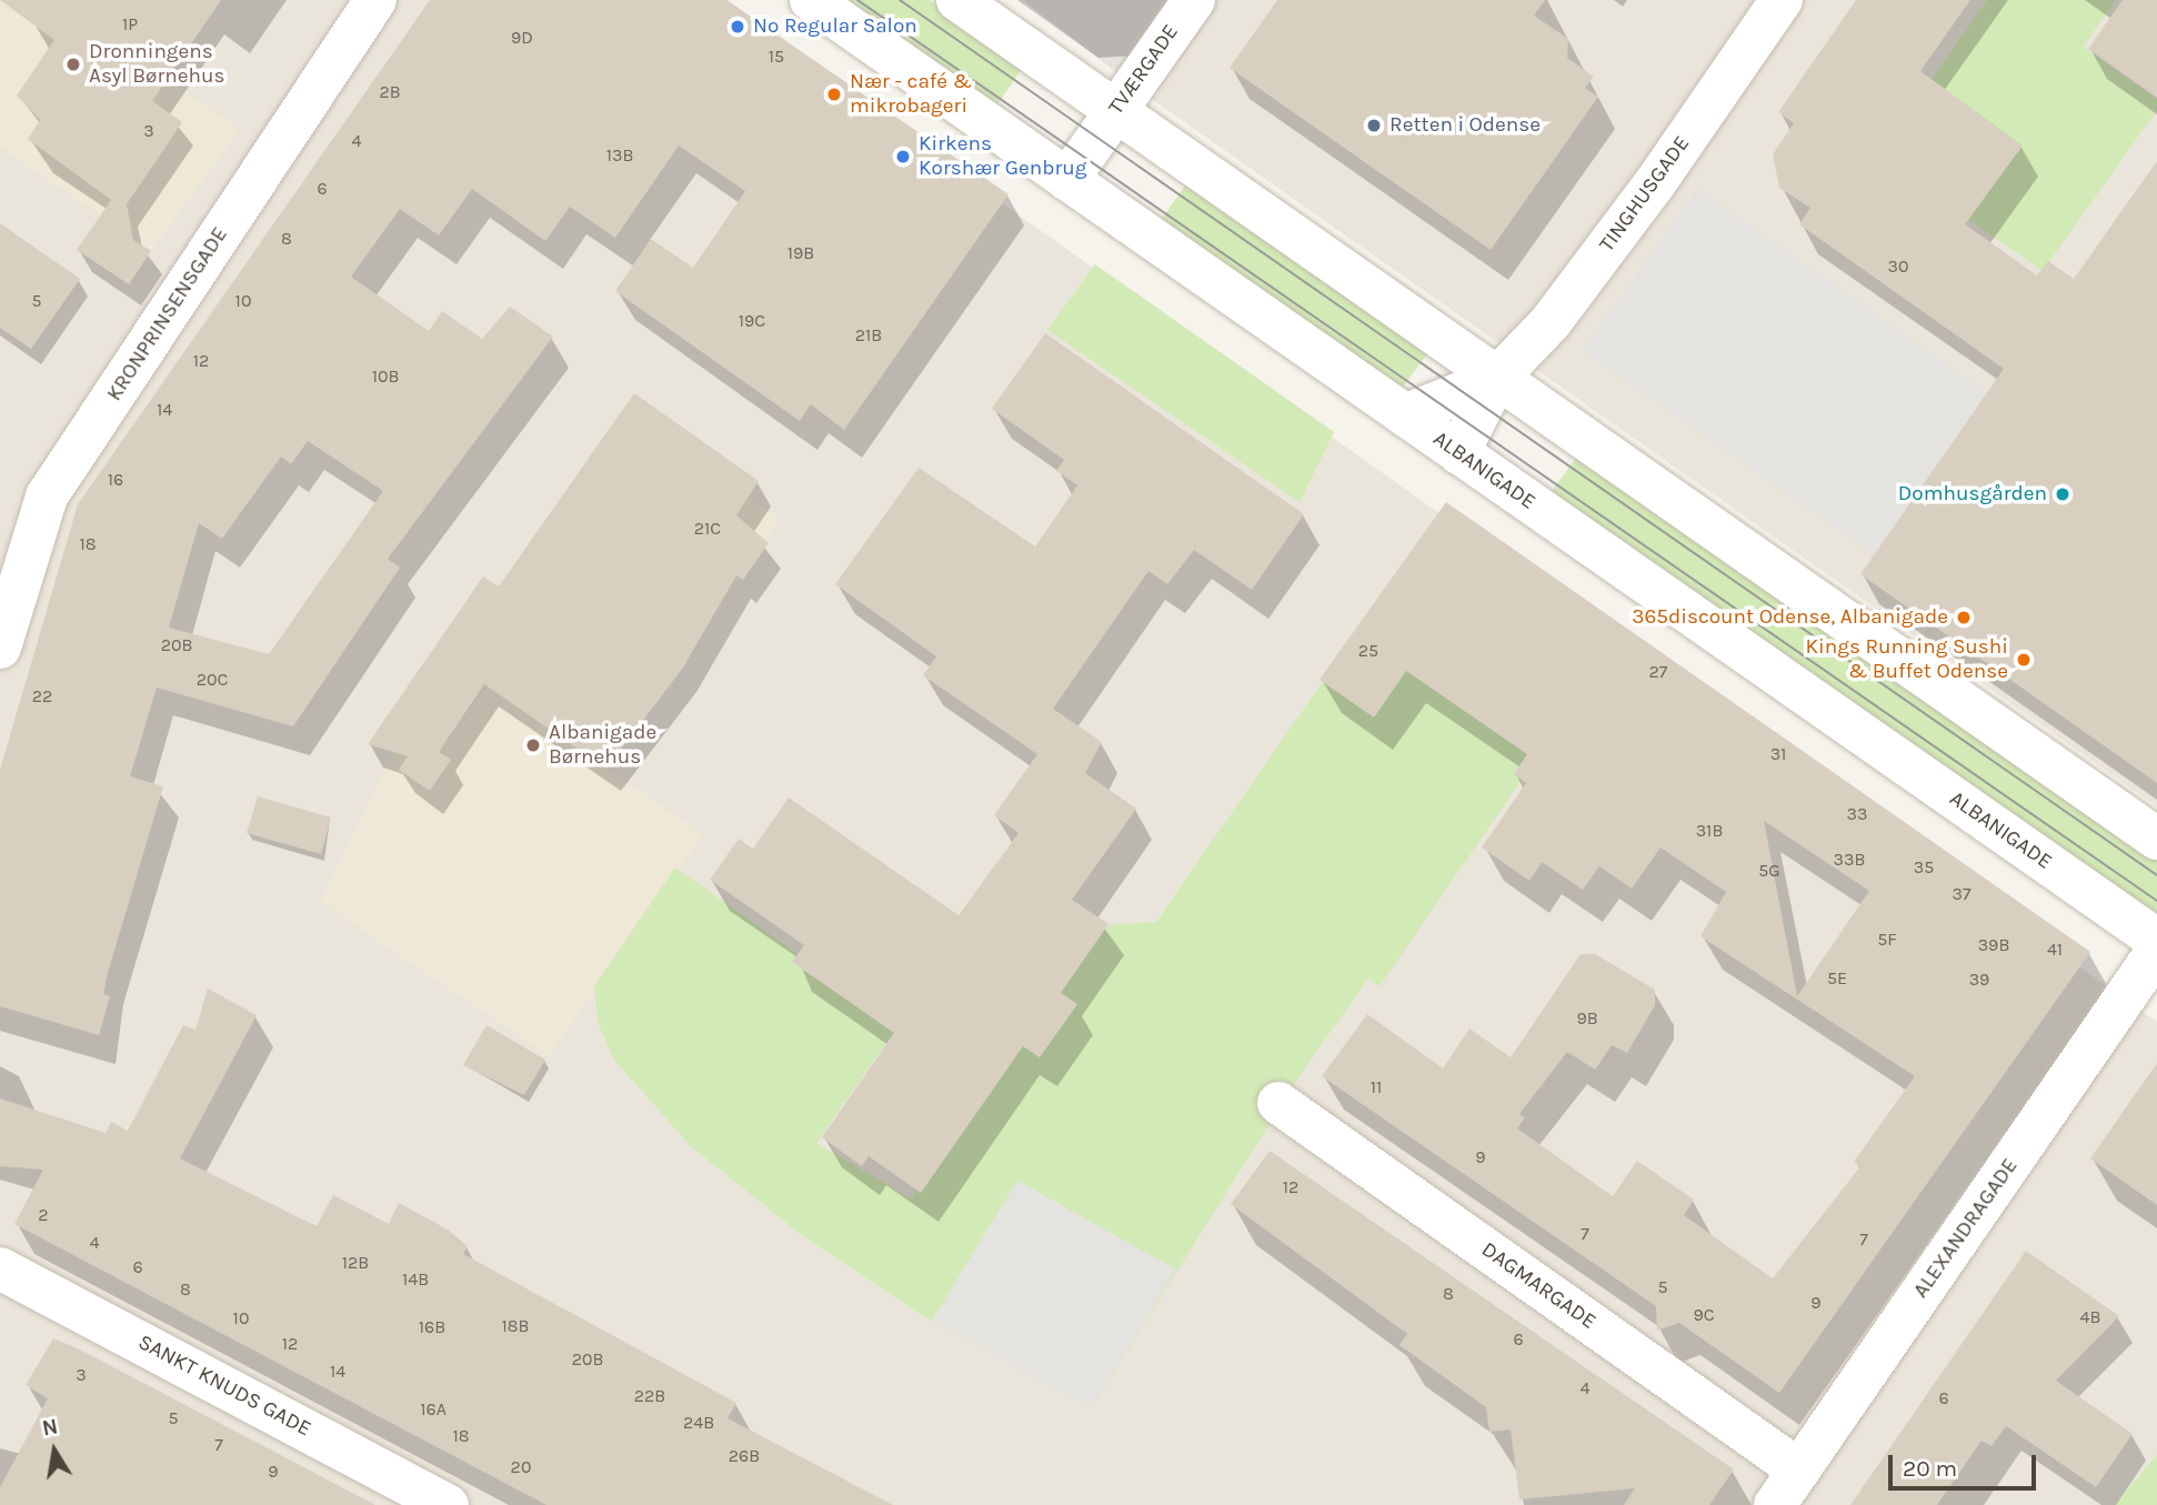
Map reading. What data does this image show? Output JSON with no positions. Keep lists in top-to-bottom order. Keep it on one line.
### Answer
{"streets":{"street":["TVÆRGADE","TINGHUSGADE","KRONPRINSENSGADE","ALBANIGADE","ALEXANDRAGADE","DAGMARGADE","SANKT KNUDS GADE"]},"crossings":[["TVÆRGADE","ALBANIGADE"],["TINGHUSGADE","ALBANIGADE"],["ALEXANDRAGADE","DAGMARGADE"]],"places":["No Regular Salon","Dronningens Asyl Børnehus","Nær - café & mikrobageri","Retten i Odense","Kirkens Korshær Genbrug","Domhusgården","365discount Odense, Albanigade","Kings Running Sushi & Buffet Odense","Albanigade Børnehus"],"house_numbers":["1P","9D","15","2B","3","4","13B","6","8","19B","30","5","10","19C","21B","12","10B","14","16","21C","18","20B","25","27","20C","22","31","33","31B","33B","35","5G","37","5F","39B","41","5E","39","9B","11","9","12","2","7","7","4","12B","6","14B","5","8","8","9","9C","4B","10","18B","16B","6","12","20B","14","3","4","22B","6","16A","5","24B","18","7","26B","20","9"],"scale_bar":"20 m","north":"top"}
